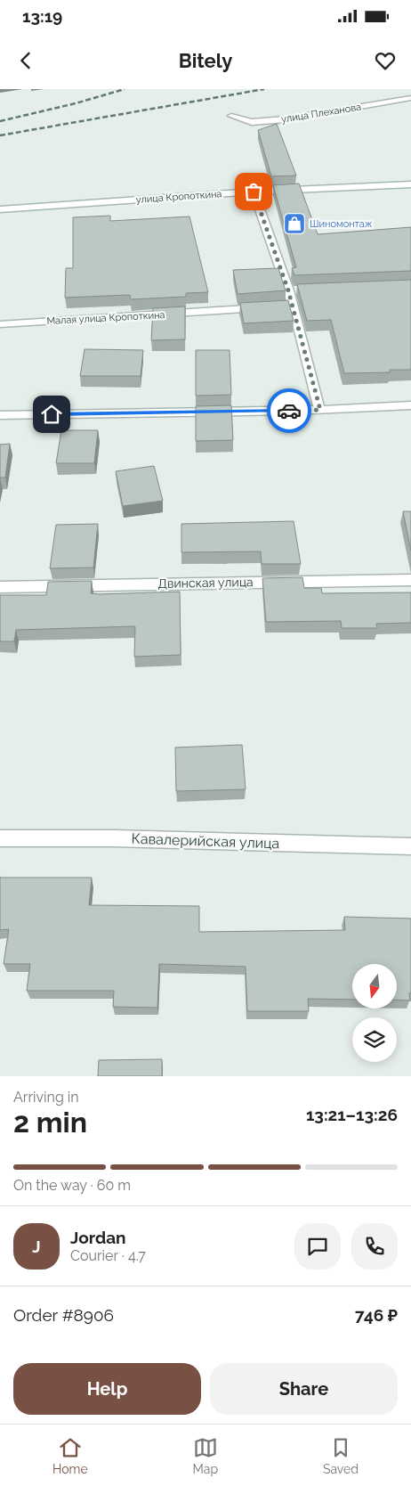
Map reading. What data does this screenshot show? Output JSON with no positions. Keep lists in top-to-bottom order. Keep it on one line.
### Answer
{"streets":{"street":["улица Плеханова","улица Кропоткина","Малая улица Кропоткина","Двинская улица","Кавалерийская улица"]},"places":{"shop":["Шиномонтаж"]},"north":"bottom","page":{"status":"13:19","header":"Bitely","heading":["2 min","Arriving in","13:21–13:26"],"panel":["Jordan","Courier · 4.7","Order #8906","746 ₽"],"bar":"On the way · 60 m","round":"J","buttons":["Help","Share"],"tabs":["Home","Map","Saved"]}}
